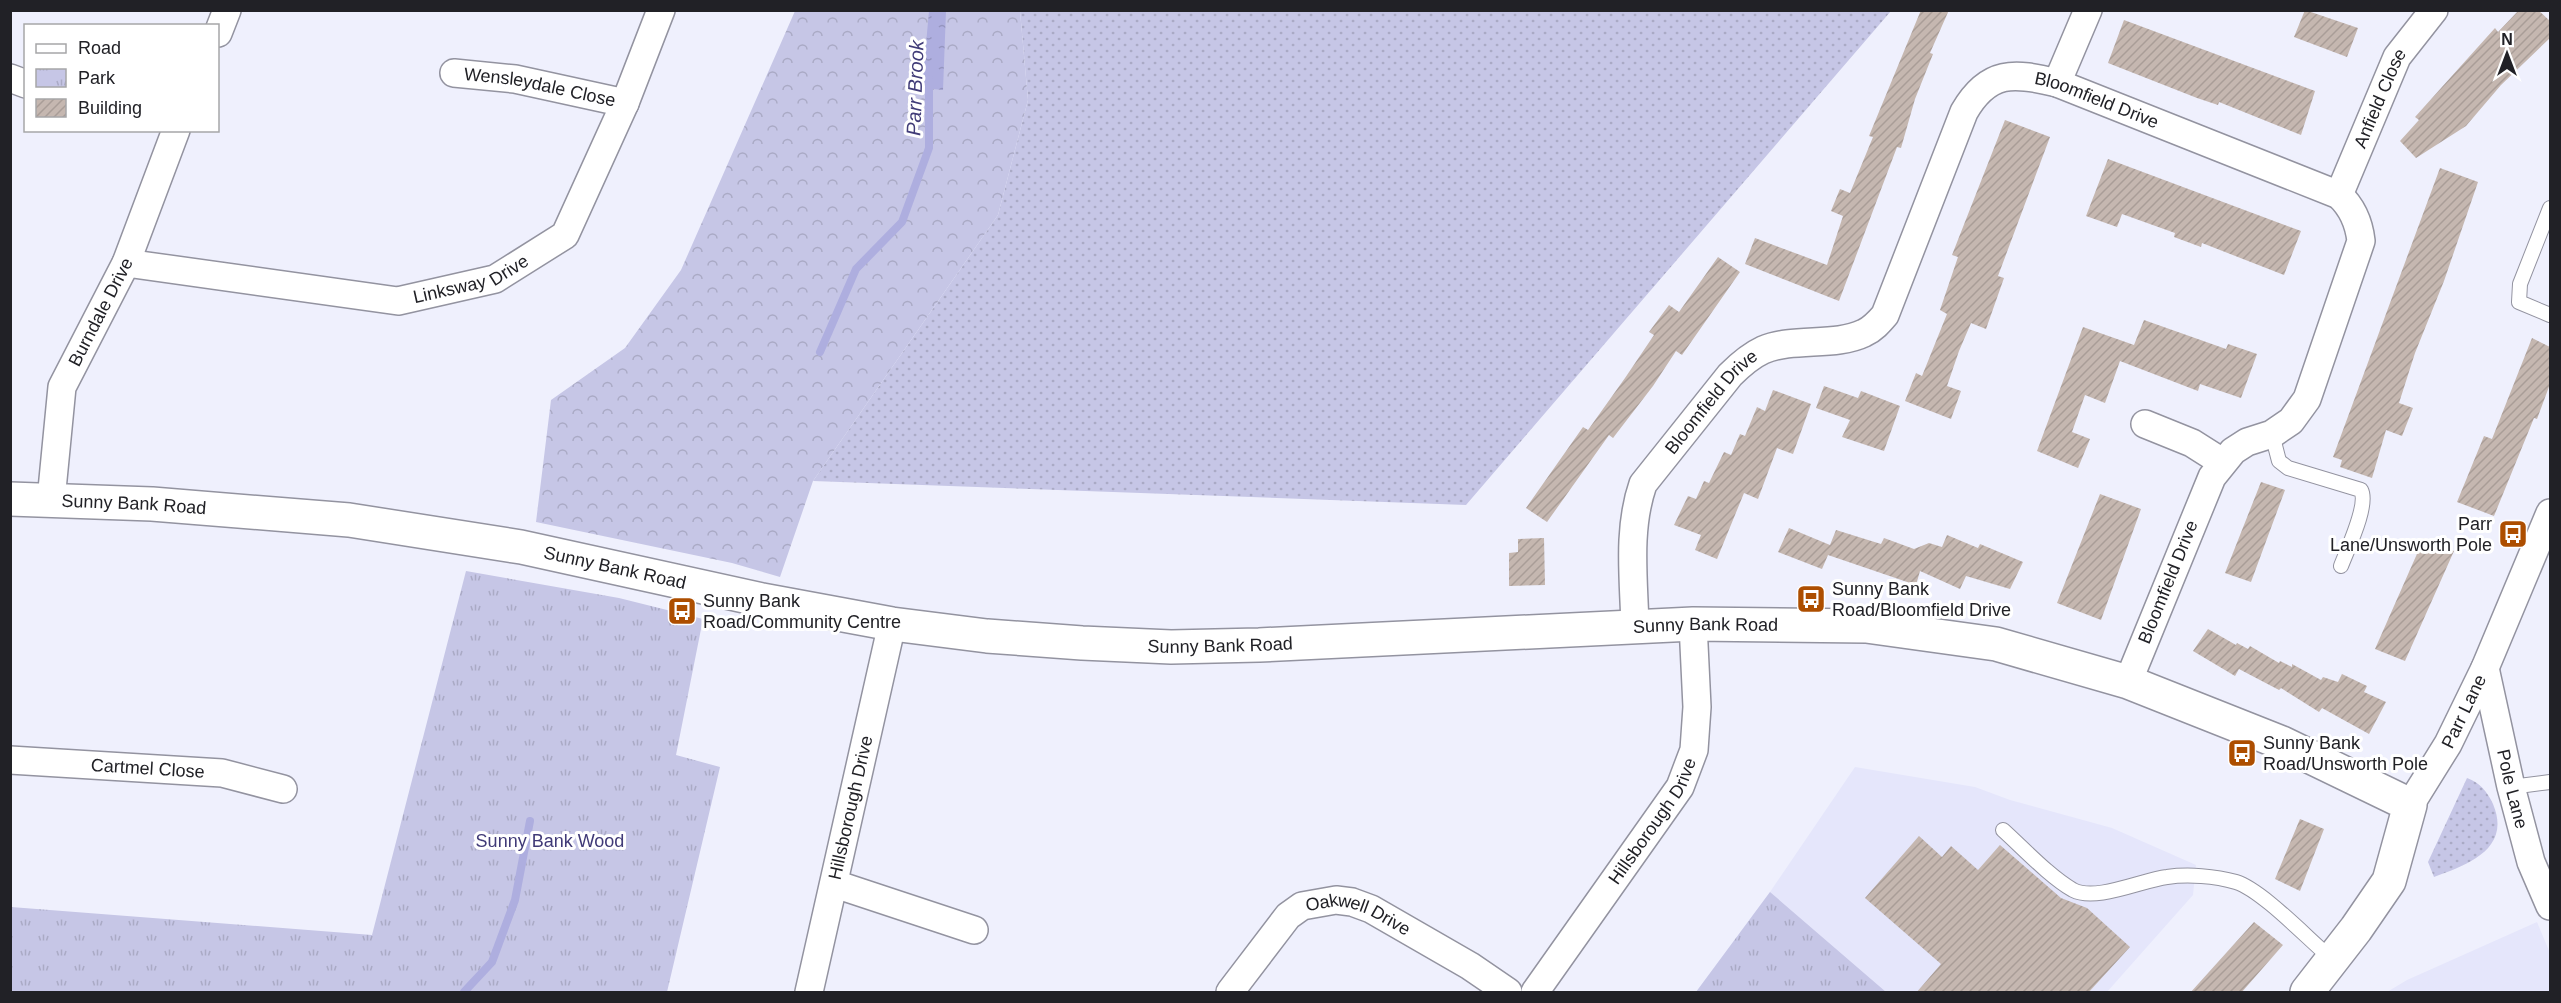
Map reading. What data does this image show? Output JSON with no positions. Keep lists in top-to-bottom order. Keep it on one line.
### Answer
{"streets":{"street":["Wensleydale Close","Anfield Close","Bloomfield Drive","Linksway Drive","Burndale Drive","Sunny Bank Road","Parr Lane","Cartmel Close","Pole Lane","Hillsborough Drive","Oakwell Drive"]},"crossings":[["Wensleydale Close","Linksway Drive"],["Anfield Close","Bloomfield Drive"],["Bloomfield Drive","Sunny Bank Road"],["Linksway Drive","Burndale Drive"],["Burndale Drive","Sunny Bank Road"],["Sunny Bank Road","Parr Lane"],["Sunny Bank Road","Hillsborough Drive"],["Parr Lane","Pole Lane"]],"water":["Parr Brook"],"parks":["Sunny Bank Wood"],"places":{"bus stop":["Parr Lane/Unsworth Pole","Sunny Bank Road/Bloomfield Drive","Sunny Bank Road/Community Centre","Sunny Bank Road/Unsworth Pole"]},"legend":["Road","Park","Building"],"north":"top"}
